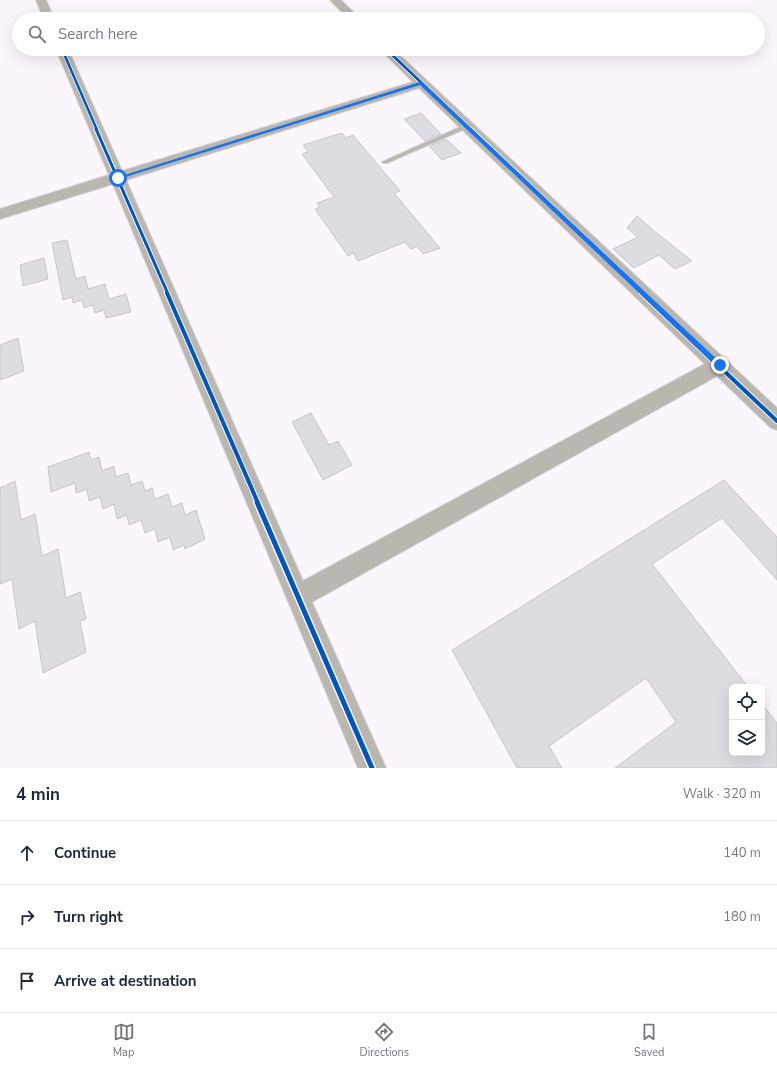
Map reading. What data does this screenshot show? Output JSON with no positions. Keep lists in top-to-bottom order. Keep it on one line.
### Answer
{"page":{"search":"Search here","heading":["4 min","Walk · 320 m"],"list":[["Continue","140 m"],["Turn right","180 m"],"Arrive at destination"],"nav":["Map","Directions","Saved"]}}
